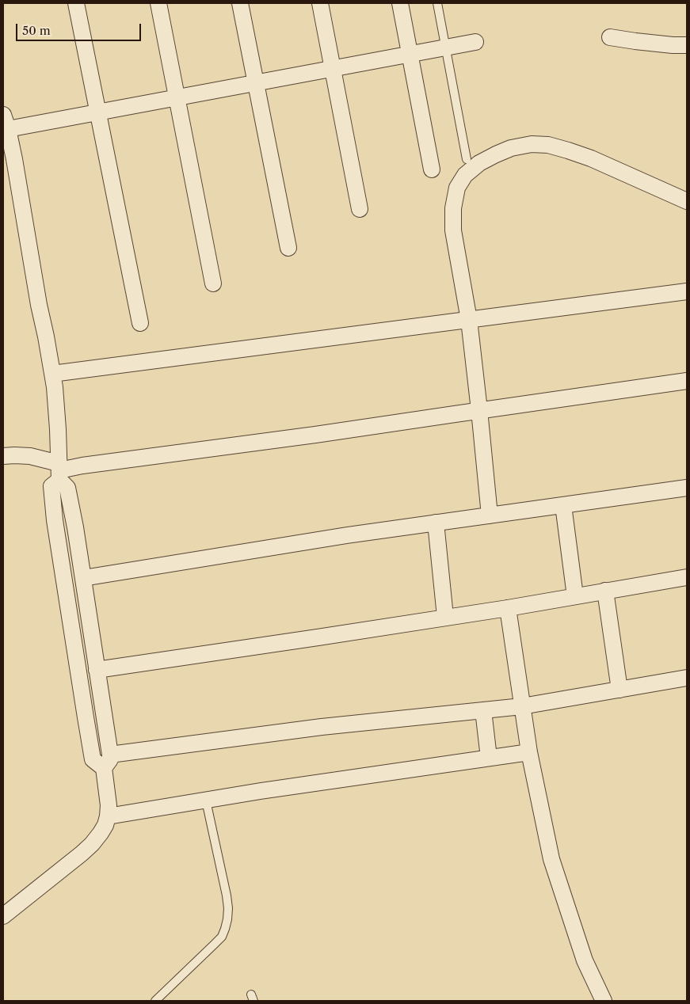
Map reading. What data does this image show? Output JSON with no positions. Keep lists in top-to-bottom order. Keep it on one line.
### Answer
{"scale_bar":"50 m"}
